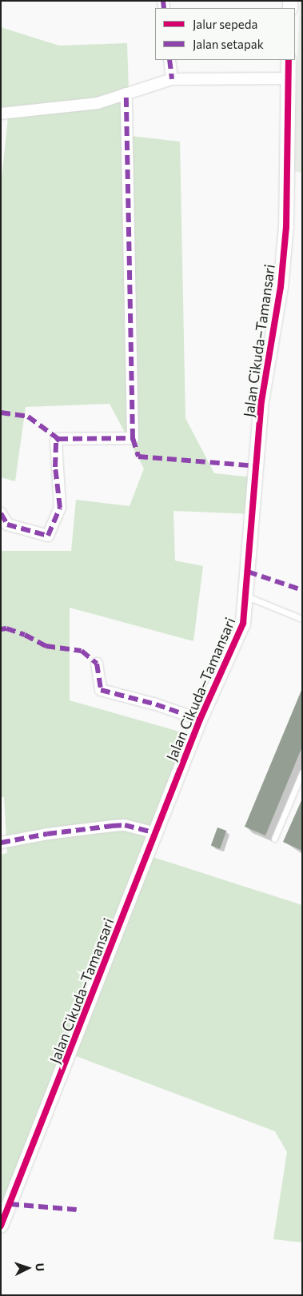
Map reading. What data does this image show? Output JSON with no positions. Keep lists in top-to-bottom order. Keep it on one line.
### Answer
{"streets":{"street":["Jalan Cikuda–Tamansari"]},"legend":["Jalur sepeda","Jalan setapak"],"north":"right"}
